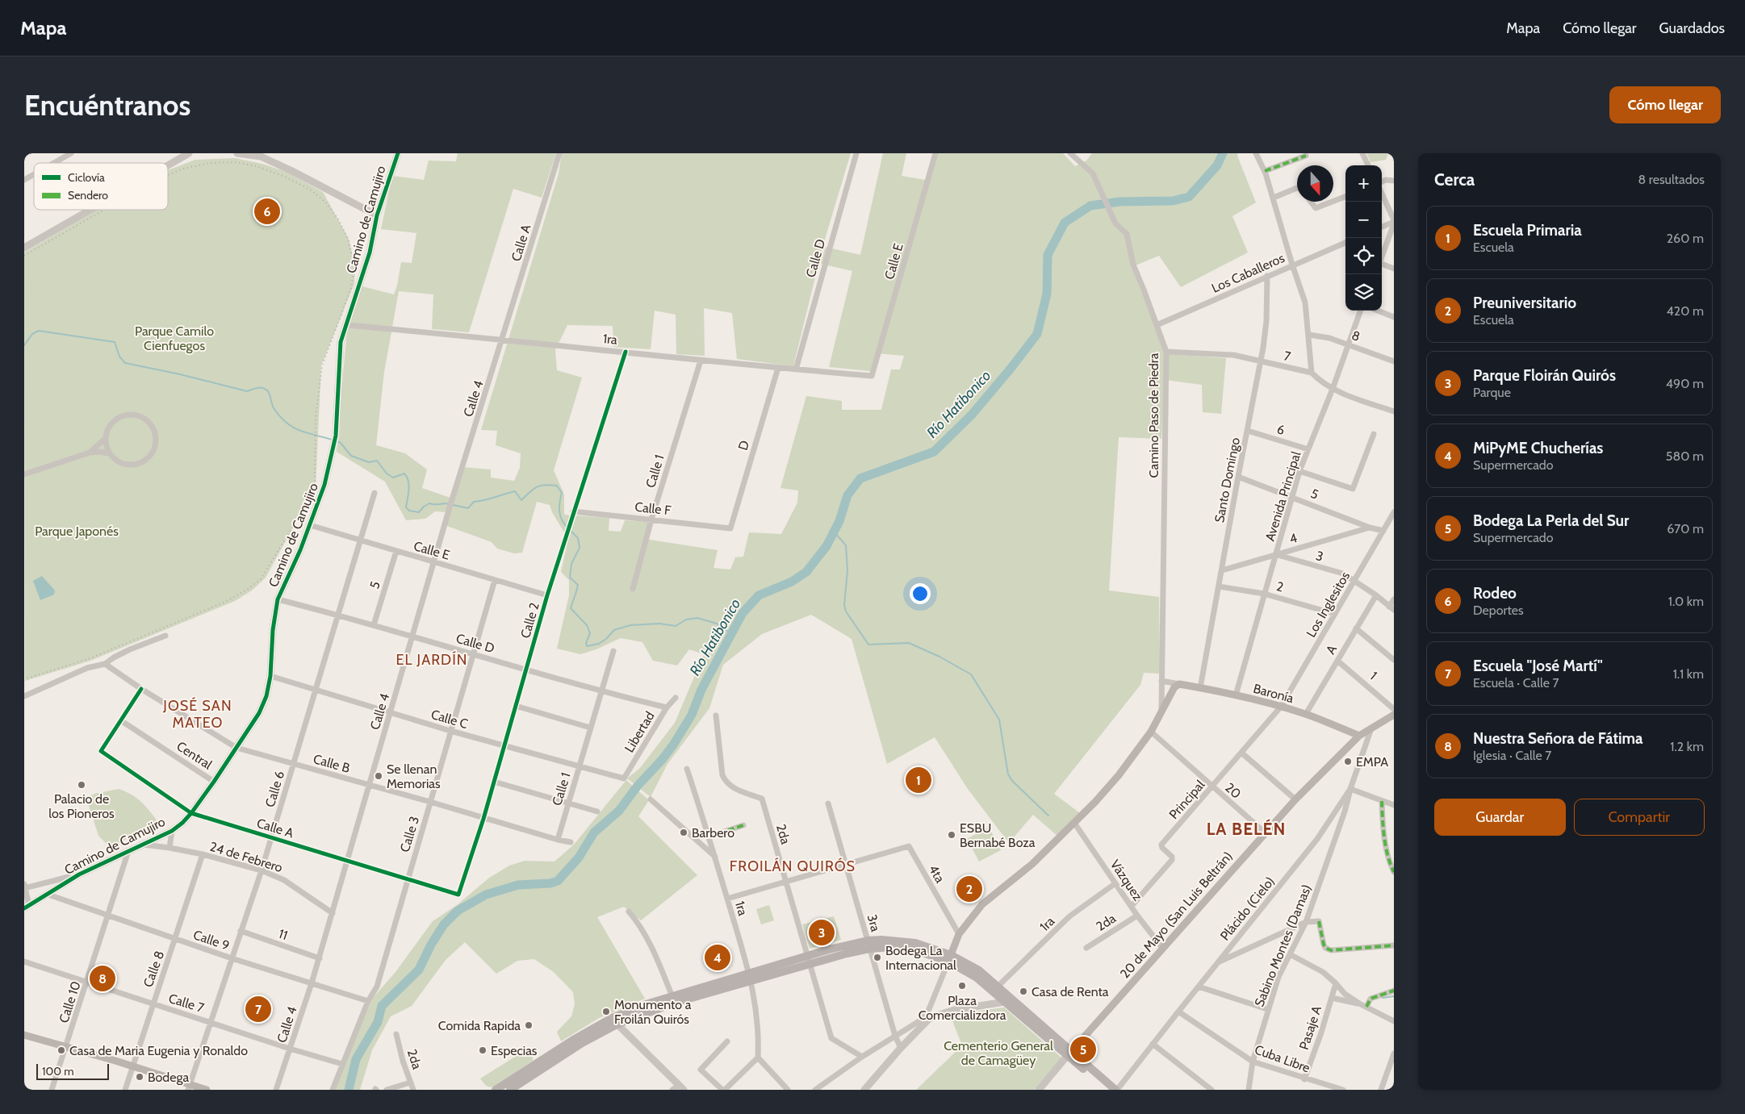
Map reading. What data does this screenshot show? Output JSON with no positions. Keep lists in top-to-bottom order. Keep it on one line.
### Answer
{"streets":{"main road":["Baronía","20 de Mayo (San Luis Beltrán)"],"street":["Camino de Camujiro","Calle A","Calle D","Calle E","Los Caballeros","8","1ra","7","Calle 4","Camino Paso de Piedra","6","D","Calle 1","Santo Domingo","5","Avenida Principal","Calle F","4","3","2","Los Inglesitos","Calle 2","A","1","Calle C","Libertad","Central","Calle B","Calle 6","20","Principal","Calle 3","2da","24 de Febrero","4ta","Vázquez","Plácido (Cielo)","3ra","11","Calle 9","Sabino Montes (Damas)","Calle 8","Calle 10","Calle 7","Pasaje A","Cuba Libre"]},"crossings":[["Camino de Camujiro","Calle A"],["Camino de Camujiro","Calle D"],["Camino de Camujiro","Calle E"],["Camino de Camujiro","1ra"],["Camino de Camujiro","Calle C"],["Camino de Camujiro","Central"],["Camino de Camujiro","Calle B"],["Camino de Camujiro","24 de Febrero"],["Camino de Camujiro","Calle 9"],["Camino de Camujiro","Calle 10"],["Calle A","1ra"],["Calle A","Calle 4"],["Calle A","Calle 2"],["Calle A","Central"],["Calle A","Calle 6"],["Calle A","Calle 3"],["Calle D","1ra"],["Calle D","Calle 4"],["Calle D","Calle 1"],["Calle D","5"],["Calle D","Calle 2"],["Calle D","Libertad"],["Calle D","Calle 6"],["Calle D","Calle 3"],["Calle E","1ra"],["Calle E","Calle 4"],["Calle E","5"],["Calle E","Calle 2"],["Calle E","Calle 6"],["Calle E","Calle 3"],["Los Caballeros","Camino Paso de Piedra"],["Los Caballeros","Santo Domingo"],["8","Avenida Principal"],["1ra","Calle 4"],["1ra","D"],["1ra","Calle 1"],["1ra","Calle 2"],["1ra","Vázquez"],["7","Camino Paso de Piedra"],["7","Santo Domingo"],["7","Avenida Principal"],["Calle 4","Calle C"],["Calle 4","Calle B"],["Calle 4","24 de Febrero"],["Calle 4","11"],["Calle 4","Calle 9"],["Calle 4","Calle 7"],["6","Santo Domingo"],["6","Avenida Principal"],["D","Calle F"],["Calle 1","Calle F"],["Calle 1","Calle C"],["Calle 1","Calle B"],["Santo Domingo","5"],["Santo Domingo","4"],["Santo Domingo","2"],["Santo Domingo","Baronía"],["5","Avenida Principal"],["5","4"],["5","Los Inglesitos"],["Avenida Principal","4"],["Avenida Principal","3"],["Avenida Principal","2"],["Avenida Principal","Baronía"],["Calle F","Calle 2"],["4","3"],["3","Los Inglesitos"],["3","A"],["2","Los Inglesitos"],["Los Inglesitos","Baronía"],["Los Inglesitos","Principal"],["Calle 2","Calle C"],["Calle 2","Calle B"],["A","1"],["A","Baronía"],["Baronía","Principal"],["Baronía","20 de Mayo (San Luis Beltrán)"],["Calle C","Libertad"],["Calle C","Calle 6"],["Calle C","Calle 3"],["Calle B","Calle 6"],["Calle B","Calle 3"],["Calle 6","24 de Febrero"],["Calle 6","11"],["Calle 6","Calle 9"],["Calle 6","Calle 7"],["20","Principal"],["20","20 de Mayo (San Luis Beltrán)"],["Principal","Vázquez"],["Calle 3","Calle 9"],["Calle 3","Calle 7"],["2da","Vázquez"],["24 de Febrero","Calle 8"],["4ta","3ra"],["Vázquez","20 de Mayo (San Luis Beltrán)"],["Plácido (Cielo)","20 de Mayo (San Luis Beltrán)"],["Plácido (Cielo)","Sabino Montes (Damas)"],["Plácido (Cielo)","Cuba Libre"],["Calle 9","Calle 8"],["Calle 9","Calle 10"],["Sabino Montes (Damas)","Cuba Libre"],["Calle 8","Calle 7"],["Calle 10","Calle 7"],["Pasaje A","Cuba Libre"]],"districts":["EL JARDÍN","JOSÉ SAN MATEO","LA BELÉN","FROILÁN QUIRÓS"],"water":["Río Hatibonico"],"parks":["Parque Camilo Cienfuegos","Parque Japonés","Cementerio General de Camagüey"],"places":["EMPA","Se llenan Memorias","Palacio de los Pioneros","Barbero","ESBU Bernabé Boza","Bodega La Internacional","Plaza Comercializdora","Casa de Renta","Monumento a Froilán Quirós","Comida Rapida","Casa de Maria Eugenia y Ronaldo","Especias","Bodega"],"legend":["Ciclovía","Sendero"],"scale_bar":"100 m","north":"bottom","page":{"header":"Mapa","nav":["Mapa","Cómo llegar","Guardados"],"buttons":["Cómo llegar",["Guardar","Compartir"]],"title":"Encuéntranos","heading":["Cerca","8 resultados"],"map_buttons":["+","−"],"pins":["6","1","2","3","4","8","7","5"],"list":[{"mark":"1","name":"Escuela Primaria","note":"Escuela","value":"260 m"},{"mark":"2","name":"Preuniversitario","note":"Escuela","value":"420 m"},{"mark":"3","name":"Parque Floirán Quirós","note":"Parque","value":"490 m"},{"mark":"4","name":"MiPyME Chucherías","note":"Supermercado","value":"580 m"},{"mark":"5","name":"Bodega La Perla del Sur","note":"Supermercado","value":"670 m"},{"mark":"6","name":"Rodeo","note":"Deportes","value":"1.0 km"},{"mark":"7","name":"Escuela \"José Martí\"","note":"Escuela · Calle 7","value":"1.1 km"},{"mark":"8","name":"Nuestra Señora de Fátima","note":"Iglesia · Calle 7","value":"1.2 km"}],"scale":"100 m"}}
